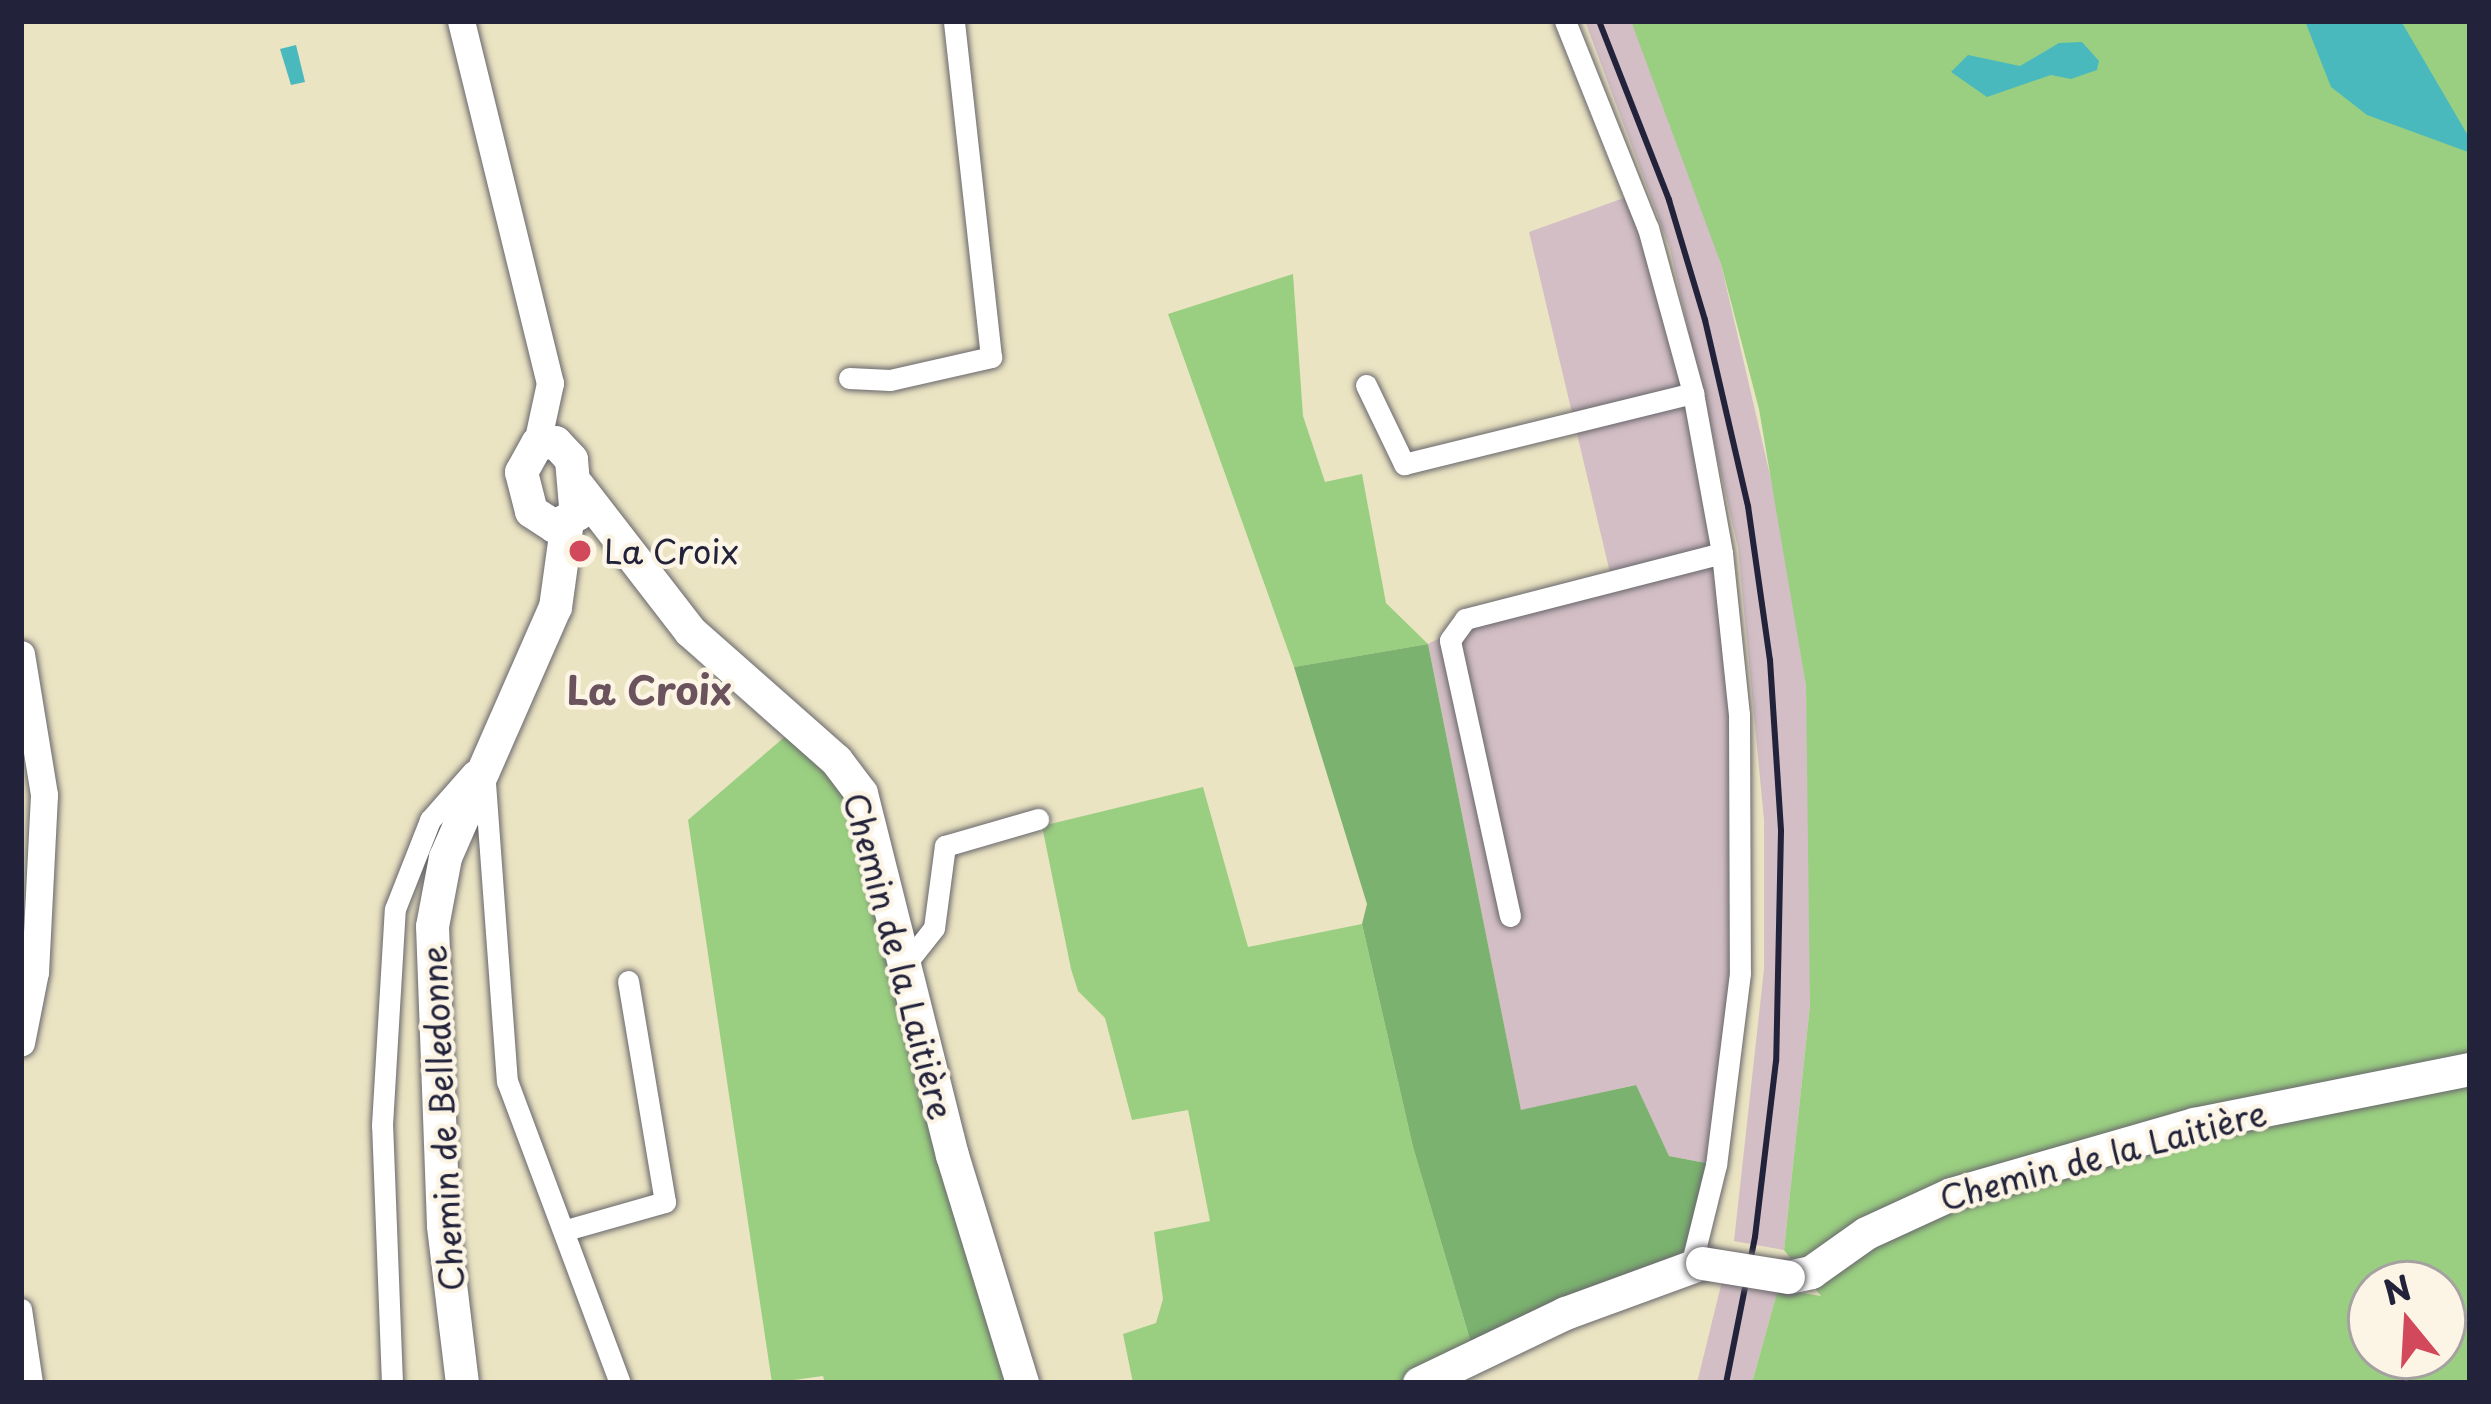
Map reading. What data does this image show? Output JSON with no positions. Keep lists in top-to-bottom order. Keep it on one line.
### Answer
{"streets":{"main road":["Chemin de la Laitière","Chemin de Belledonne"]},"crossings":[["Chemin de la Laitière","Chemin de Belledonne"]],"districts":["La Croix"],"places":["La Croix"],"north":"top"}
